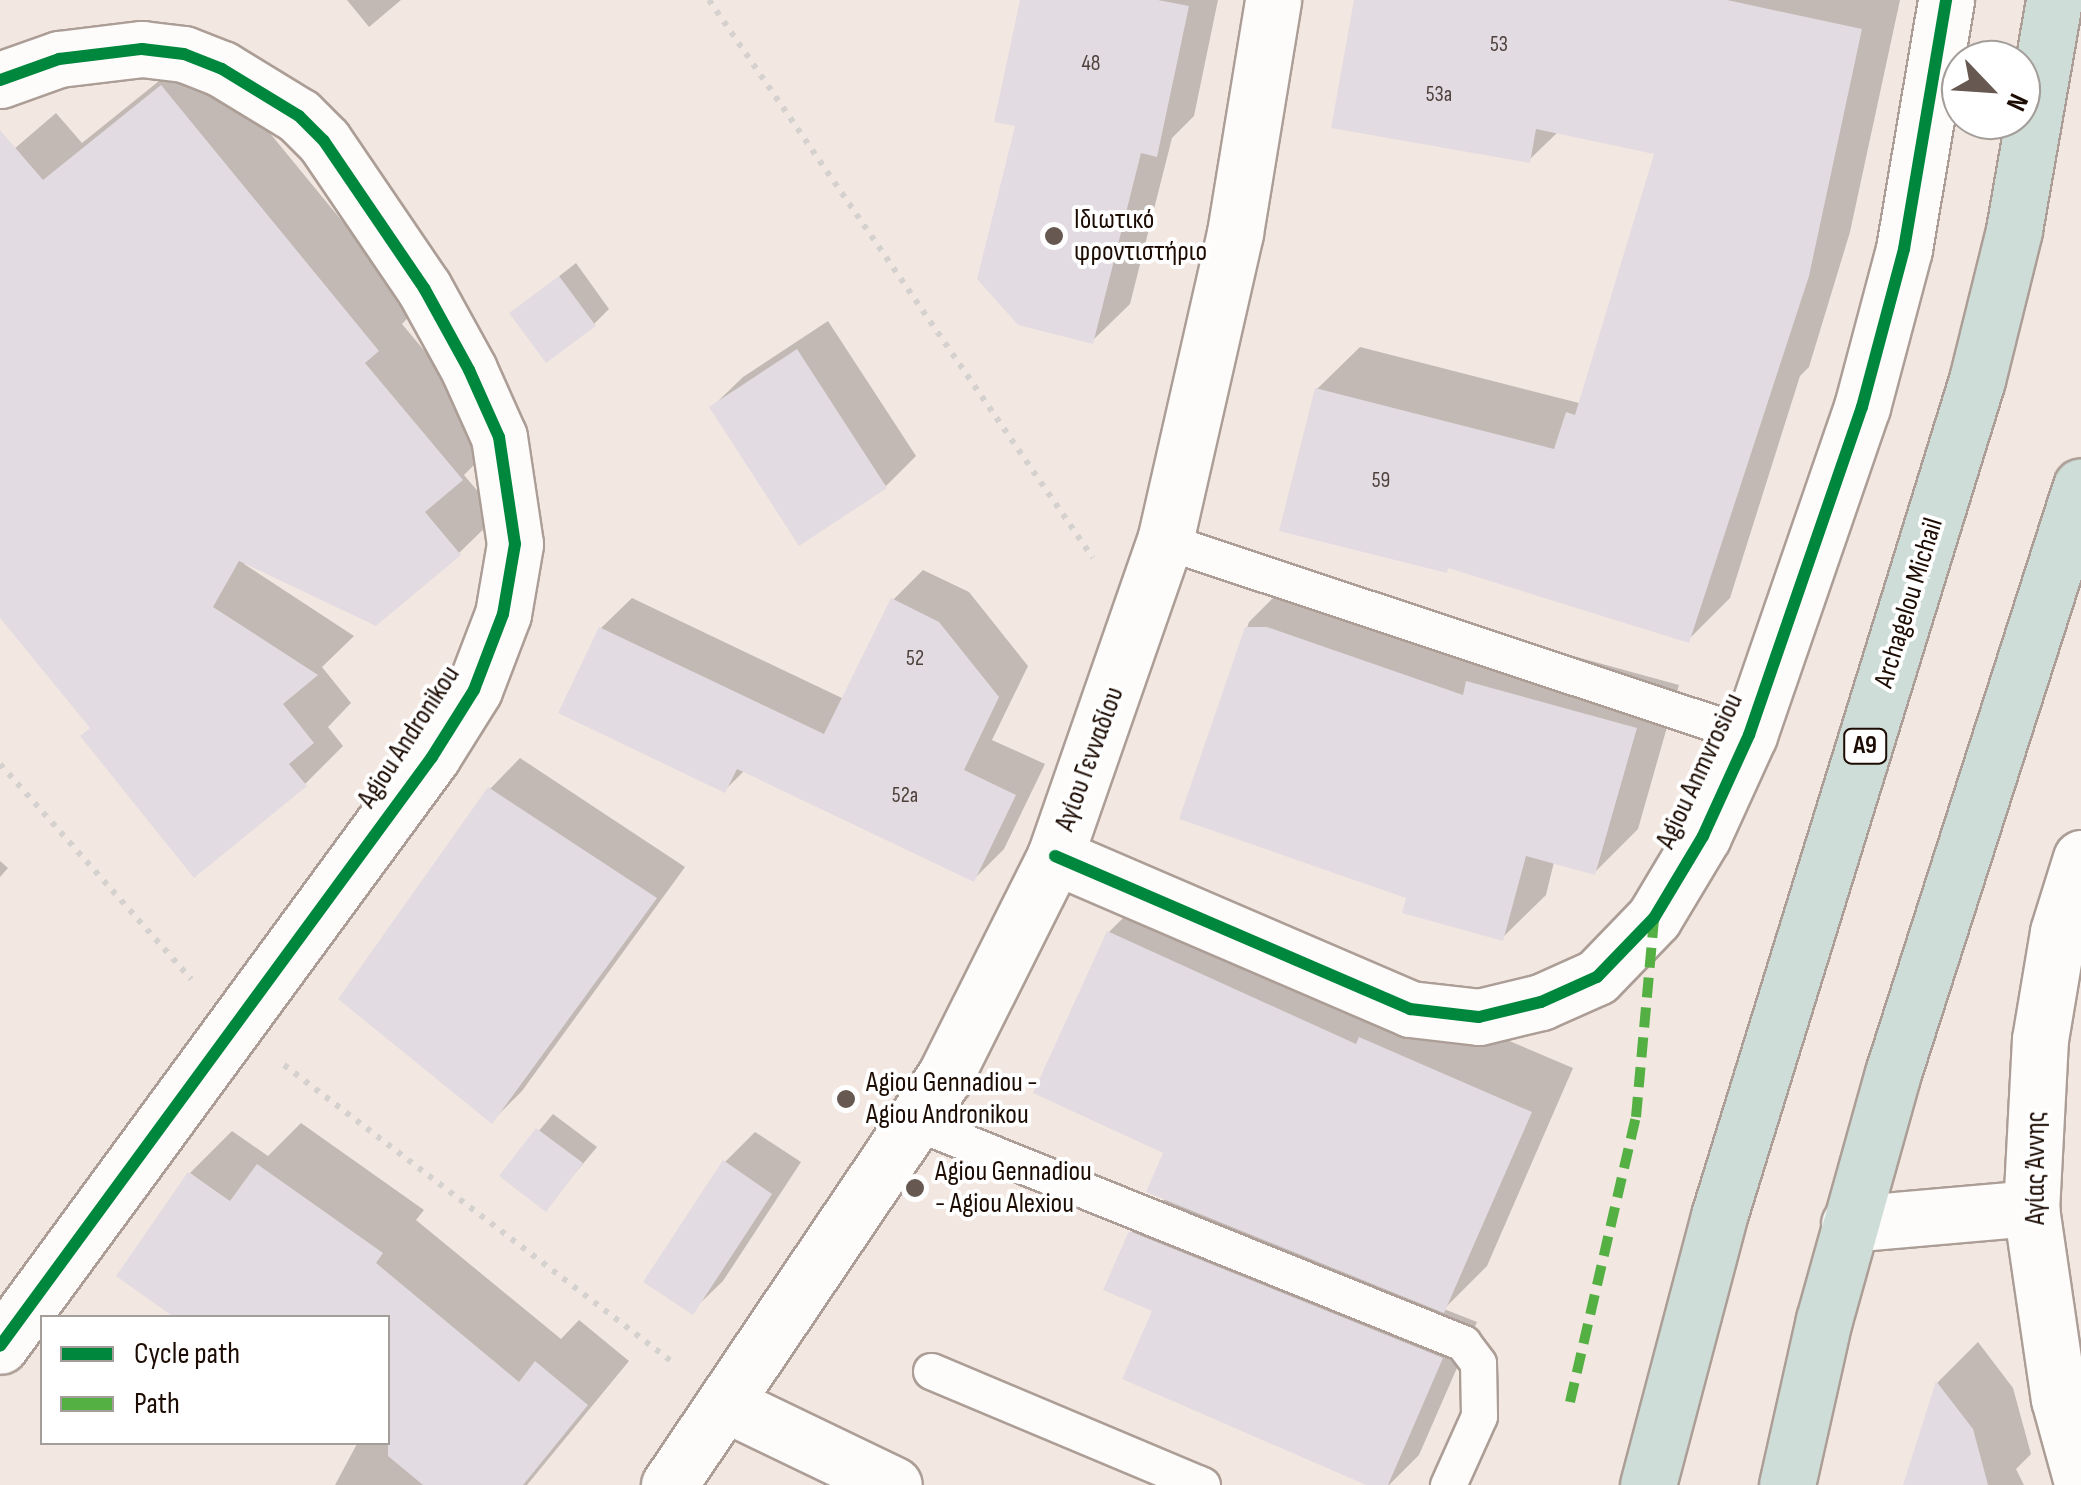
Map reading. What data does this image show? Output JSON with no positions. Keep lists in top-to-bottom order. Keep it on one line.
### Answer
{"streets":{"highway":["Archagelou Michail","A9"],"street":["Agiou Andronikou","Αγίου Γενναδίου","Agiou Anmvrosiou","Αγίας Άννης"]},"crossings":[["Αγίου Γενναδίου","Agiou Anmvrosiou"]],"places":["Ιδιωτικό φροντιστήριο","Agiou Gennadiou - Agiou Andronikou","Agiou Gennadiou - Agiou Alexiou"],"house_numbers":["53","48","53a","59","52","52a"],"legend":["Cycle path","Path"],"north":"bottom right"}
